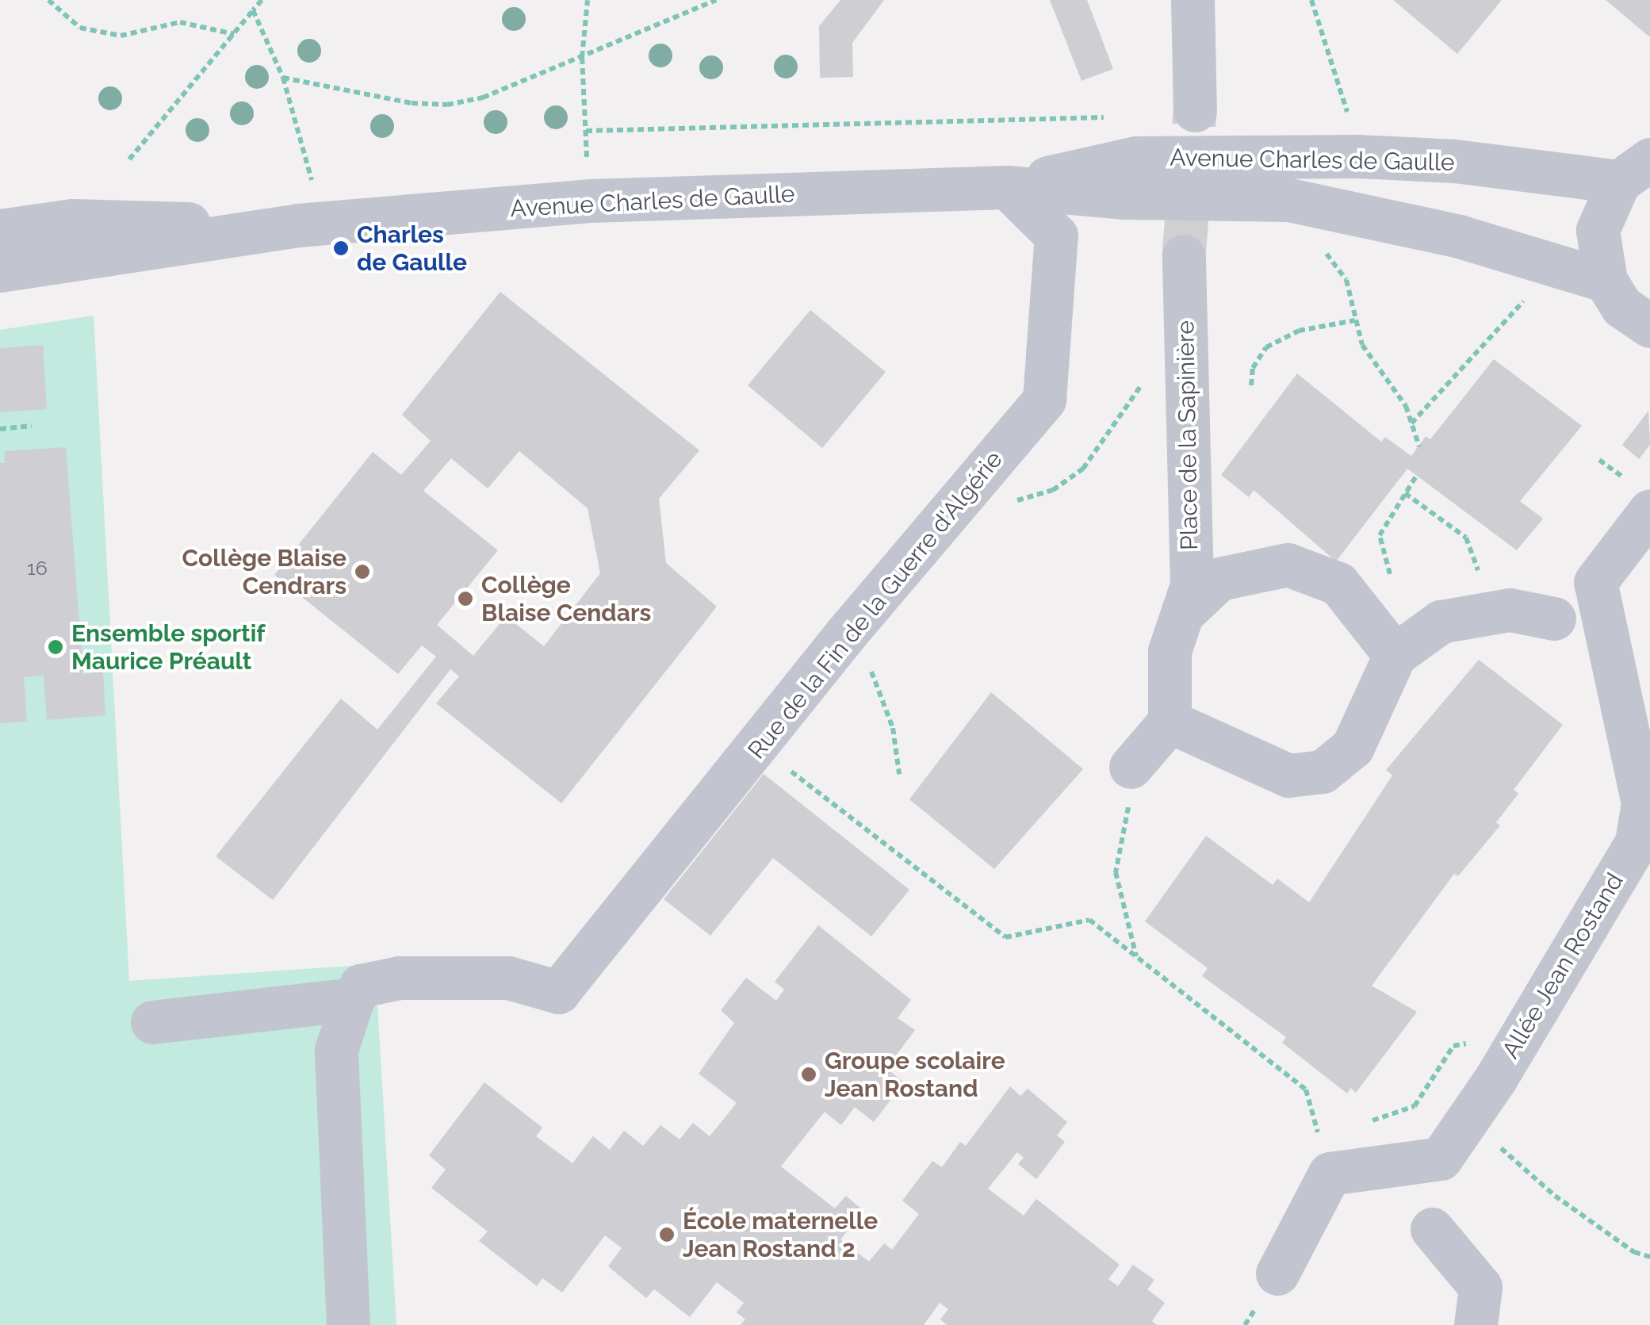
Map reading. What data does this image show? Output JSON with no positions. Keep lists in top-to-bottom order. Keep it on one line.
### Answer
{"streets":{"street":["Avenue Charles de Gaulle","Place de la Sapinière","Rue de la Fin de la Guerre d'Algérie","Allée Jean Rostand"]},"crossings":[["Avenue Charles de Gaulle","Rue de la Fin de la Guerre d'Algérie"]],"places":["Charles de Gaulle","Collège Blaise Cendrars","Collège Blaise Cendars","Ensemble sportif Maurice Préault","Groupe scolaire Jean Rostand","École maternelle Jean Rostand 2"],"house_numbers":["16"]}
